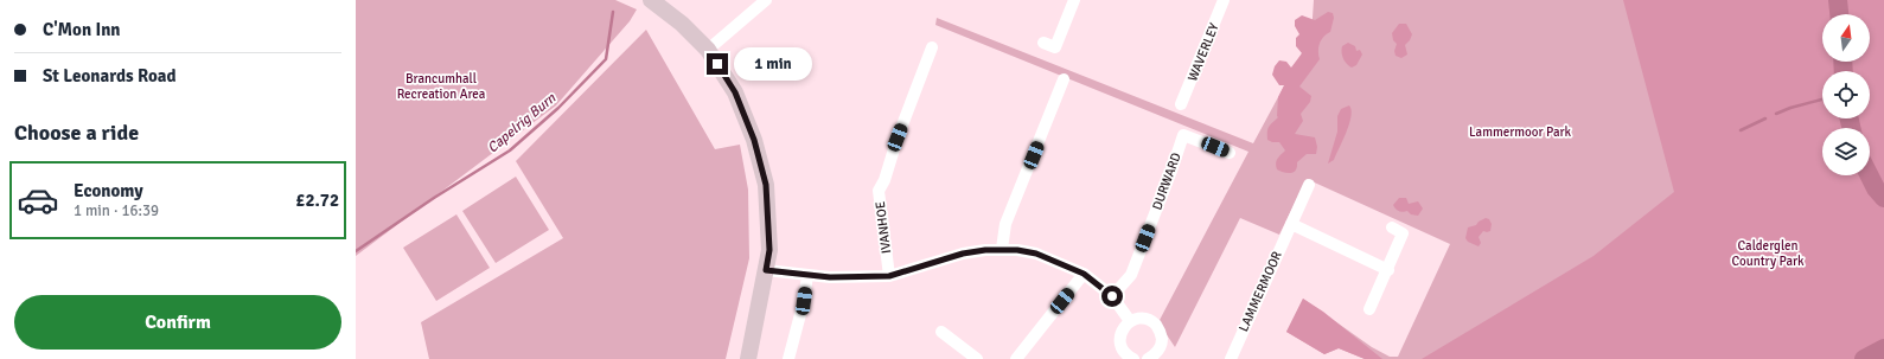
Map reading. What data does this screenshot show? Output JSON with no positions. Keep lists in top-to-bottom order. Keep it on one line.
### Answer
{"streets":{"street":["WAVERLEY","DURWARD","IVANHOE","LAMMERMOOR"]},"water":["Capelrig Burn"],"parks":["Brancumhall Recreation Area","Lammermoor Park","Calderglen Country Park"],"north":"top","page":{"banner":["C'Mon Inn","St Leonards Road"],"bubble":"1 min","heading":"Choose a ride","list":[{"name":"Economy","note":"1 min · 16:39","value":"£2.72"}],"buttons":"Confirm"}}
